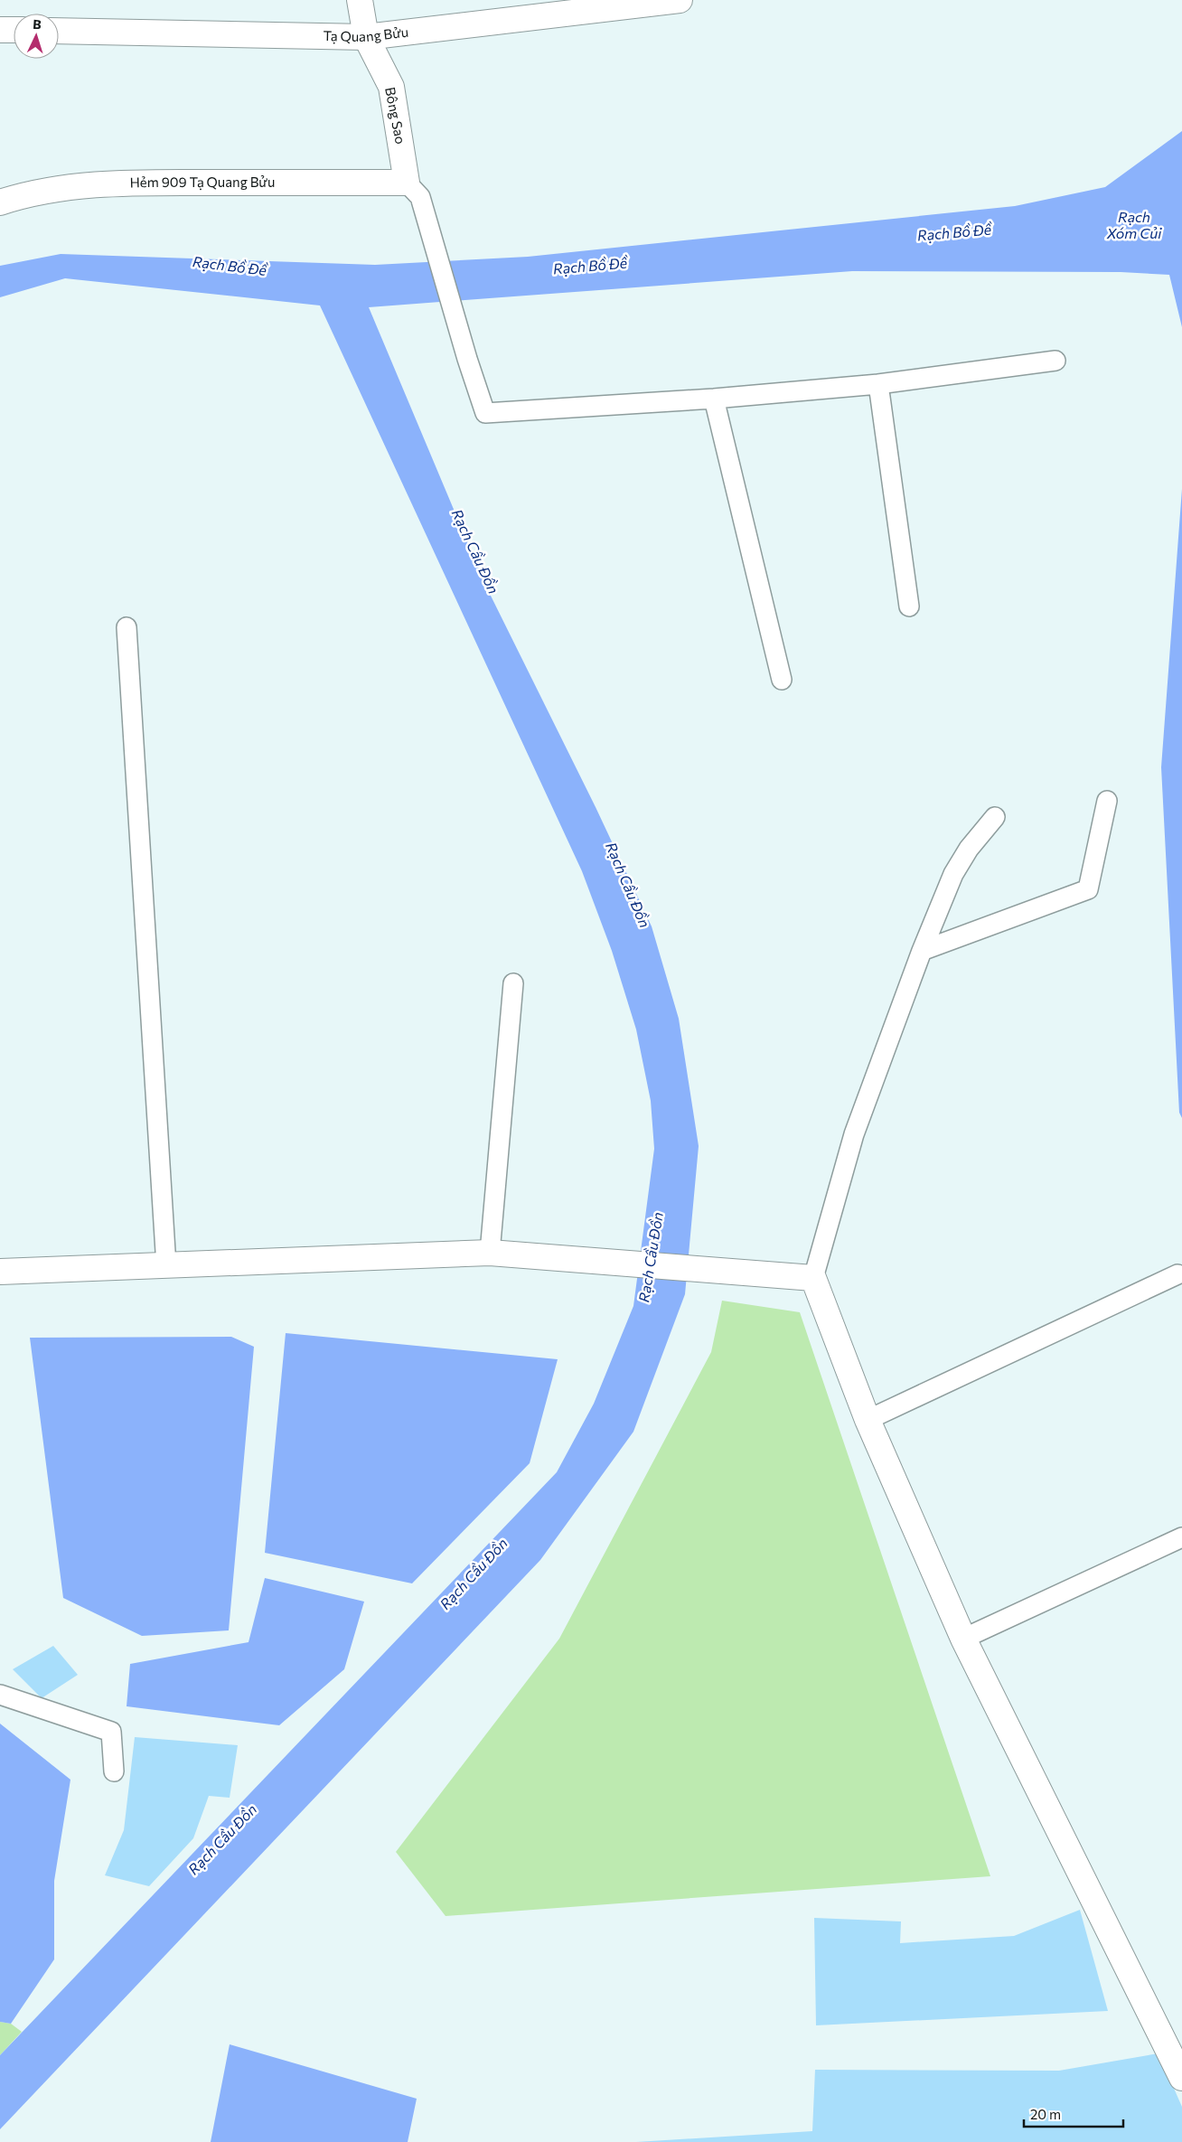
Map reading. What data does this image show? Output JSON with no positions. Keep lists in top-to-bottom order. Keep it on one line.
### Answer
{"streets":{"street":["Tạ Quang Bửu","Bông Sao","Hẻm 909 Tạ Quang Bửu"]},"crossings":[["Tạ Quang Bửu","Bông Sao"],["Bông Sao","Hẻm 909 Tạ Quang Bửu"]],"water":["Rạch Xóm Củi","Rạch Bồ Đề","Rạch Cầu Đồn"],"scale_bar":"20 m","north":"top"}
